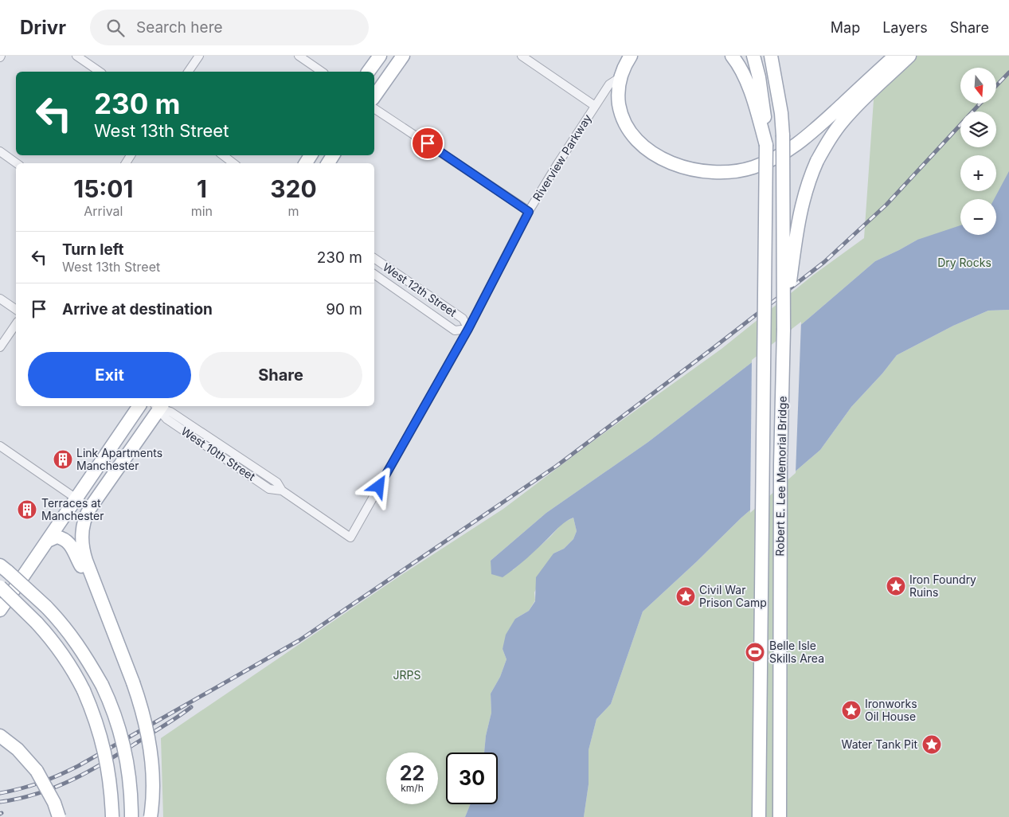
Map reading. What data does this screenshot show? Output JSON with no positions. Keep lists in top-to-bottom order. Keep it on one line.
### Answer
{"streets":{"main road":["Robert E. Lee Memorial Bridge"],"street":["Riverview Parkway","West 12th Street","West 10th Street"]},"crossings":[["Riverview Parkway","West 12th Street"],["Riverview Parkway","West 10th Street"]],"parks":["Dry Rocks","JRPS"],"places":{"building":["Link Apartments Manchester","Terraces at Manchester"],"place":["Iron Foundry Ruins","Civil War Prison Camp","Ironworks Oil House","Water Tank Pit"],"sports":["Belle Isle Skills Area"]},"north":"bottom","page":{"header":"Drivr","search":"Search here","nav":["Map","Layers","Share"],"map_buttons":["+","−"],"turn":["230 m","West 13th Street"],"eta":["15:01","Arrival","1","min","320","m"],"list":[{"name":"Turn left","note":"West 13th Street","value":"230 m"},{"name":"Arrive at destination","value":"90 m"}],"buttons":["Exit","Share"],"speed":"22 km/h","limit":"30"}}
